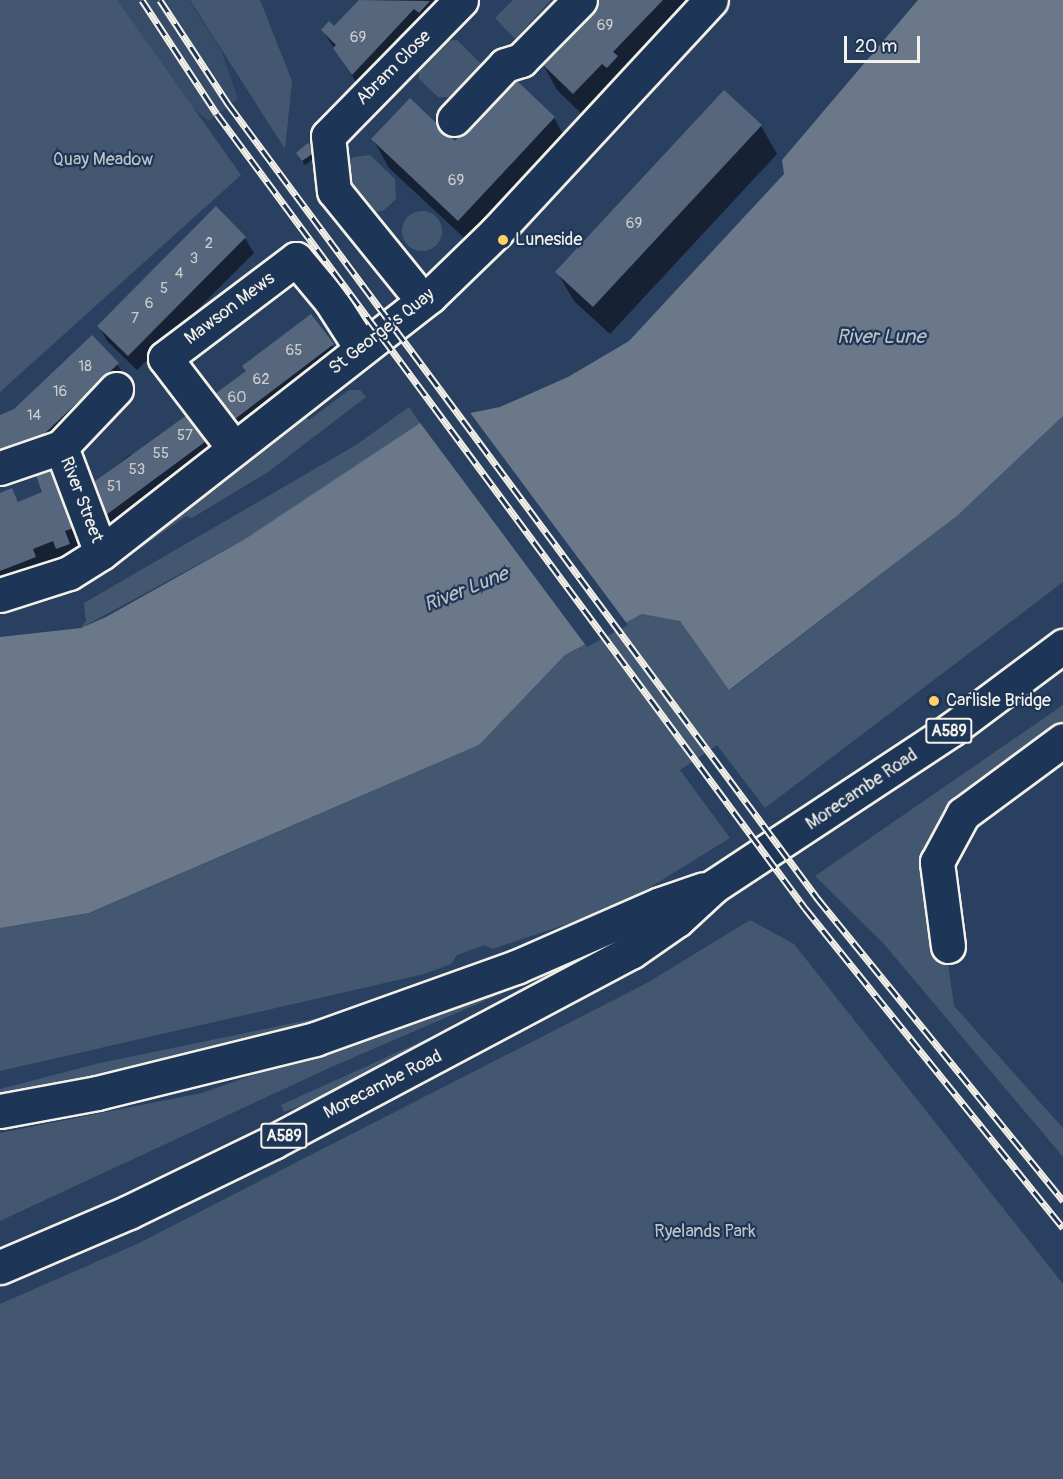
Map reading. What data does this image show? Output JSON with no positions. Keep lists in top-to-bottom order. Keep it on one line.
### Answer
{"streets":{"street":["Abram Close","Mawson Mews","St George's Quay","River Street","A589","Morecambe Road"]},"crossings":[["Mawson Mews","St George's Quay"],["St George's Quay","River Street"]],"water":["River Lune"],"parks":["Quay Meadow","Ryelands Park"],"places":["Luneside","Carlisle Bridge"],"house_numbers":["69","69","69","69","2","3","4","5","6","7","65","18","62","16","60","14","57","55","53","51"],"scale_bar":"20 m"}
